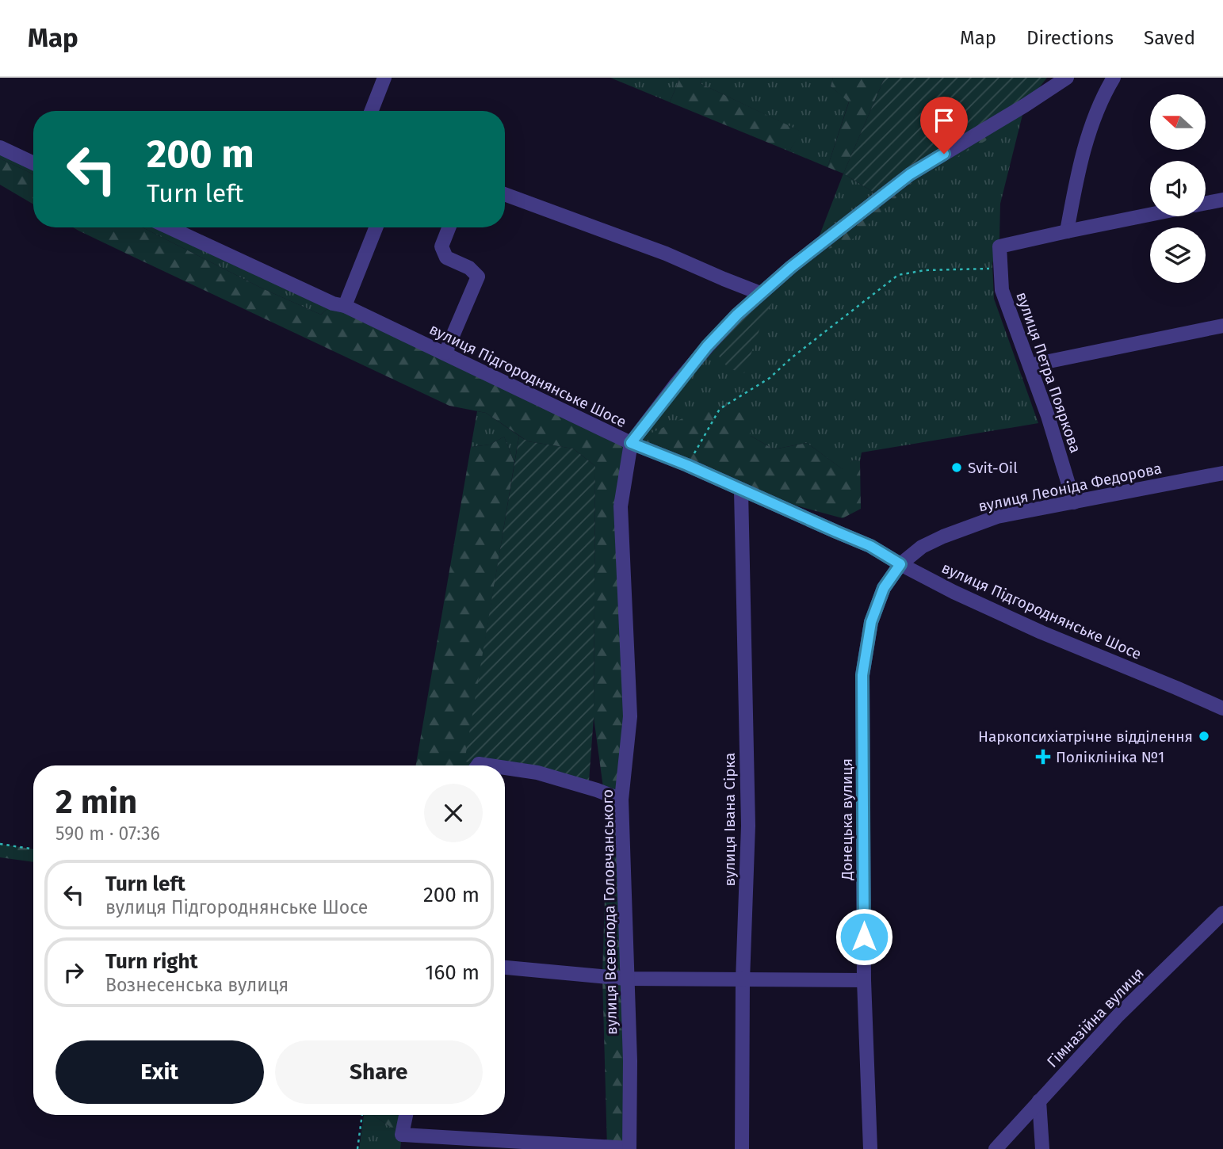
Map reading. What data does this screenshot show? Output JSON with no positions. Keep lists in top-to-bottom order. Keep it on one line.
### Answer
{"streets":{"street":["вулиця Петра Пояркова","вулиця Підгороднянське Шосе","вулиця Леоніда Федорова","вулиця Івана Сірка","Донецька вулиця","вулиця Всеволода Головчанського","Гімназійна вулиця"]},"crossings":[["вулиця Петра Пояркова","вулиця Леоніда Федорова"],["вулиця Підгороднянське Шосе","вулиця Леоніда Федорова"],["вулиця Підгороднянське Шосе","вулиця Івана Сірка"],["вулиця Підгороднянське Шосе","Донецька вулиця"],["вулиця Підгороднянське Шосе","вулиця Всеволода Головчанського"],["вулиця Леоніда Федорова","Донецька вулиця"]],"places":{"other":["Svit-Oil","Наркопсихіатрічне відділення"],"health":["Поліклініка №1"]},"north":"left","page":{"header":"Map","nav":["Map","Directions","Saved"],"turn":["200 m","Turn left"],"heading":["2 min","590 m · 07:36"],"list":[{"name":"Turn left","note":"вулиця Підгороднянське Шосе","value":"200 m"},{"name":"Turn right","note":"Вознесенська вулиця","value":"160 m"}],"buttons":["Exit","Share"]}}
